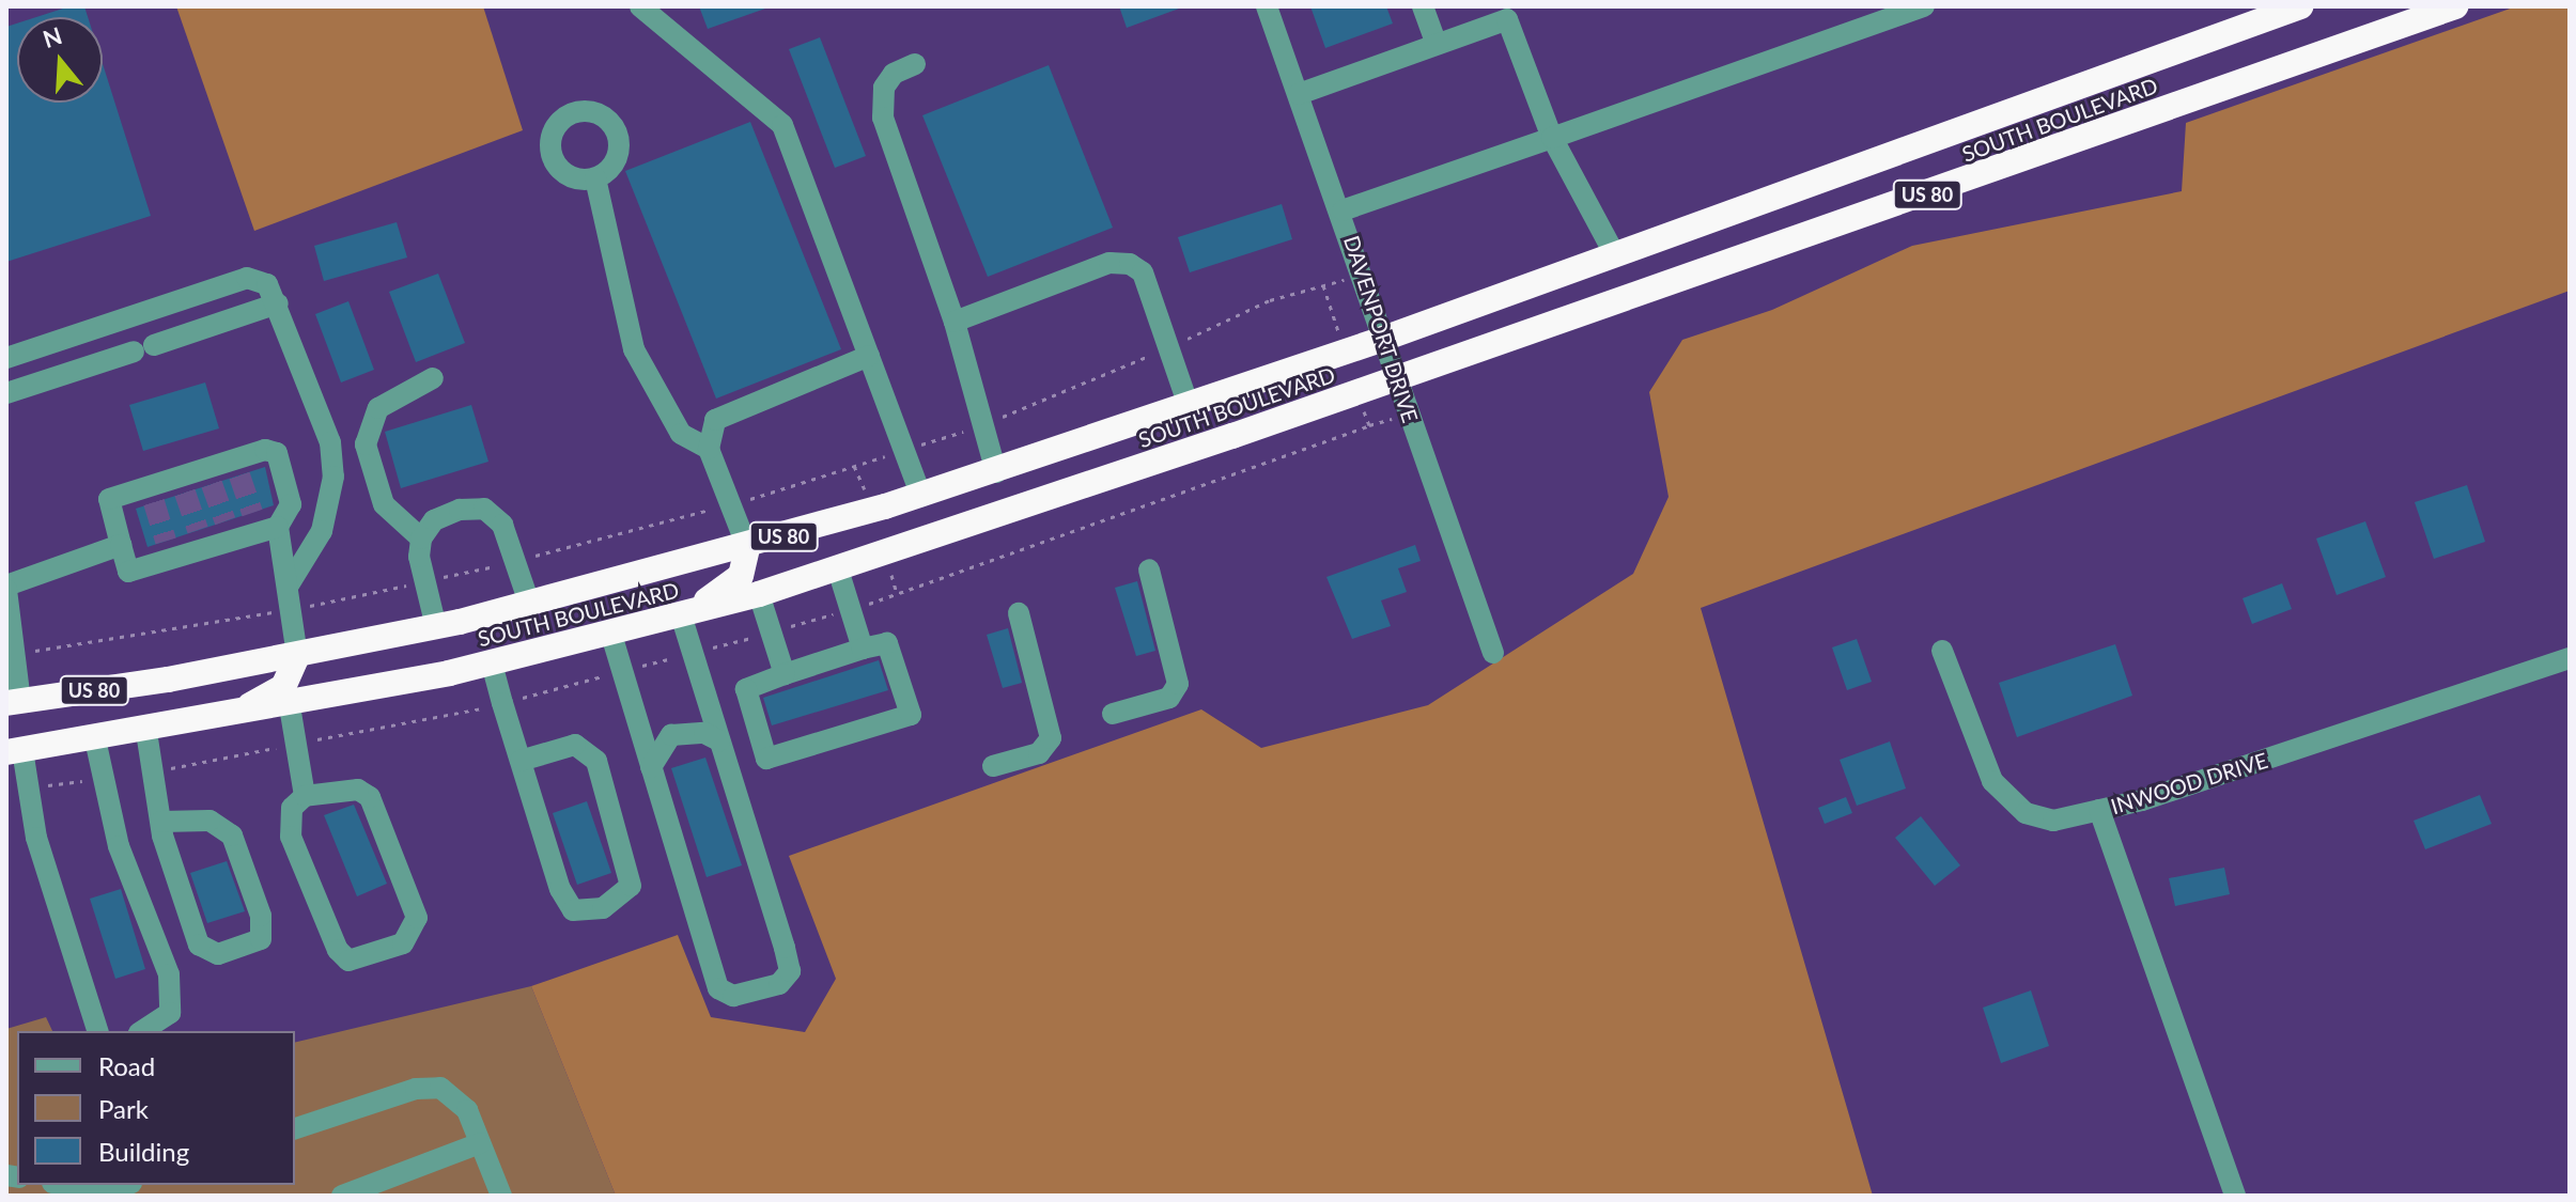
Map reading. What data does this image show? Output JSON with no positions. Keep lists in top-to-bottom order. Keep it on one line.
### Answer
{"streets":{"highway":["SOUTH BOULEVARD","US 80"],"street":["DAVENPORT DRIVE","INWOOD DRIVE"]},"crossings":[["SOUTH BOULEVARD","DAVENPORT DRIVE"]],"legend":["Road","Park","Building"],"north":"top"}
